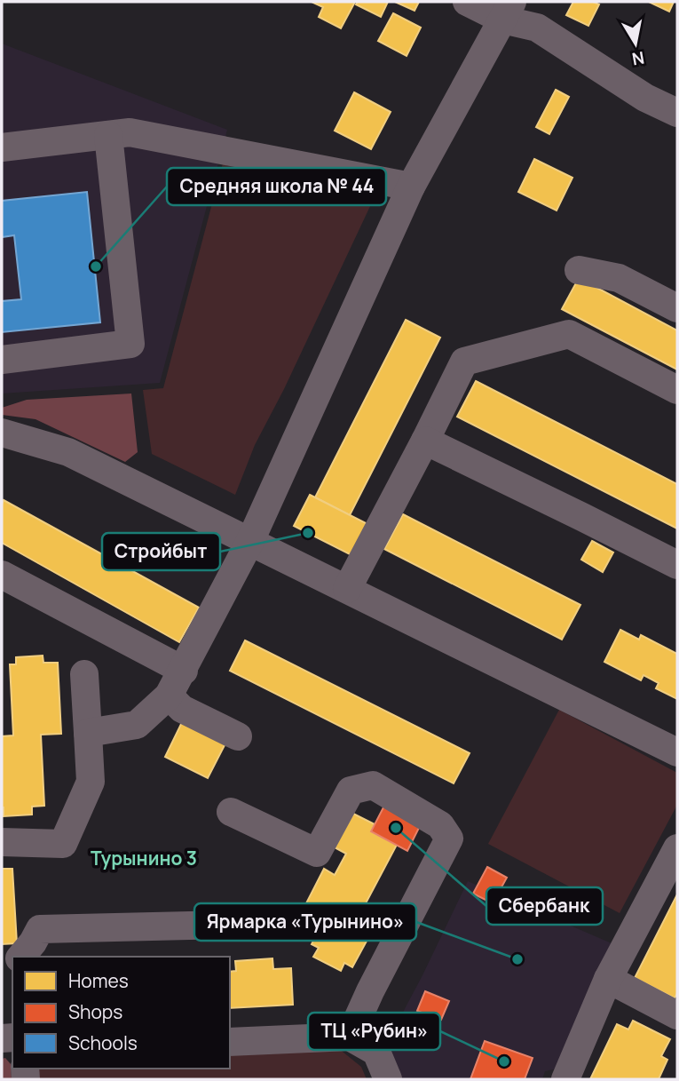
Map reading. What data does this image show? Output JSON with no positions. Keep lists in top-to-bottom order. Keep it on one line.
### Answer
{"districts":["Турынино 3"],"places":["Средняя школа № 44","Стройбыт","Сбербанк","Ярмарка «Турынино»","ТЦ «Рубин»"],"legend":["Homes","Shops","Schools"],"north":"bottom"}
